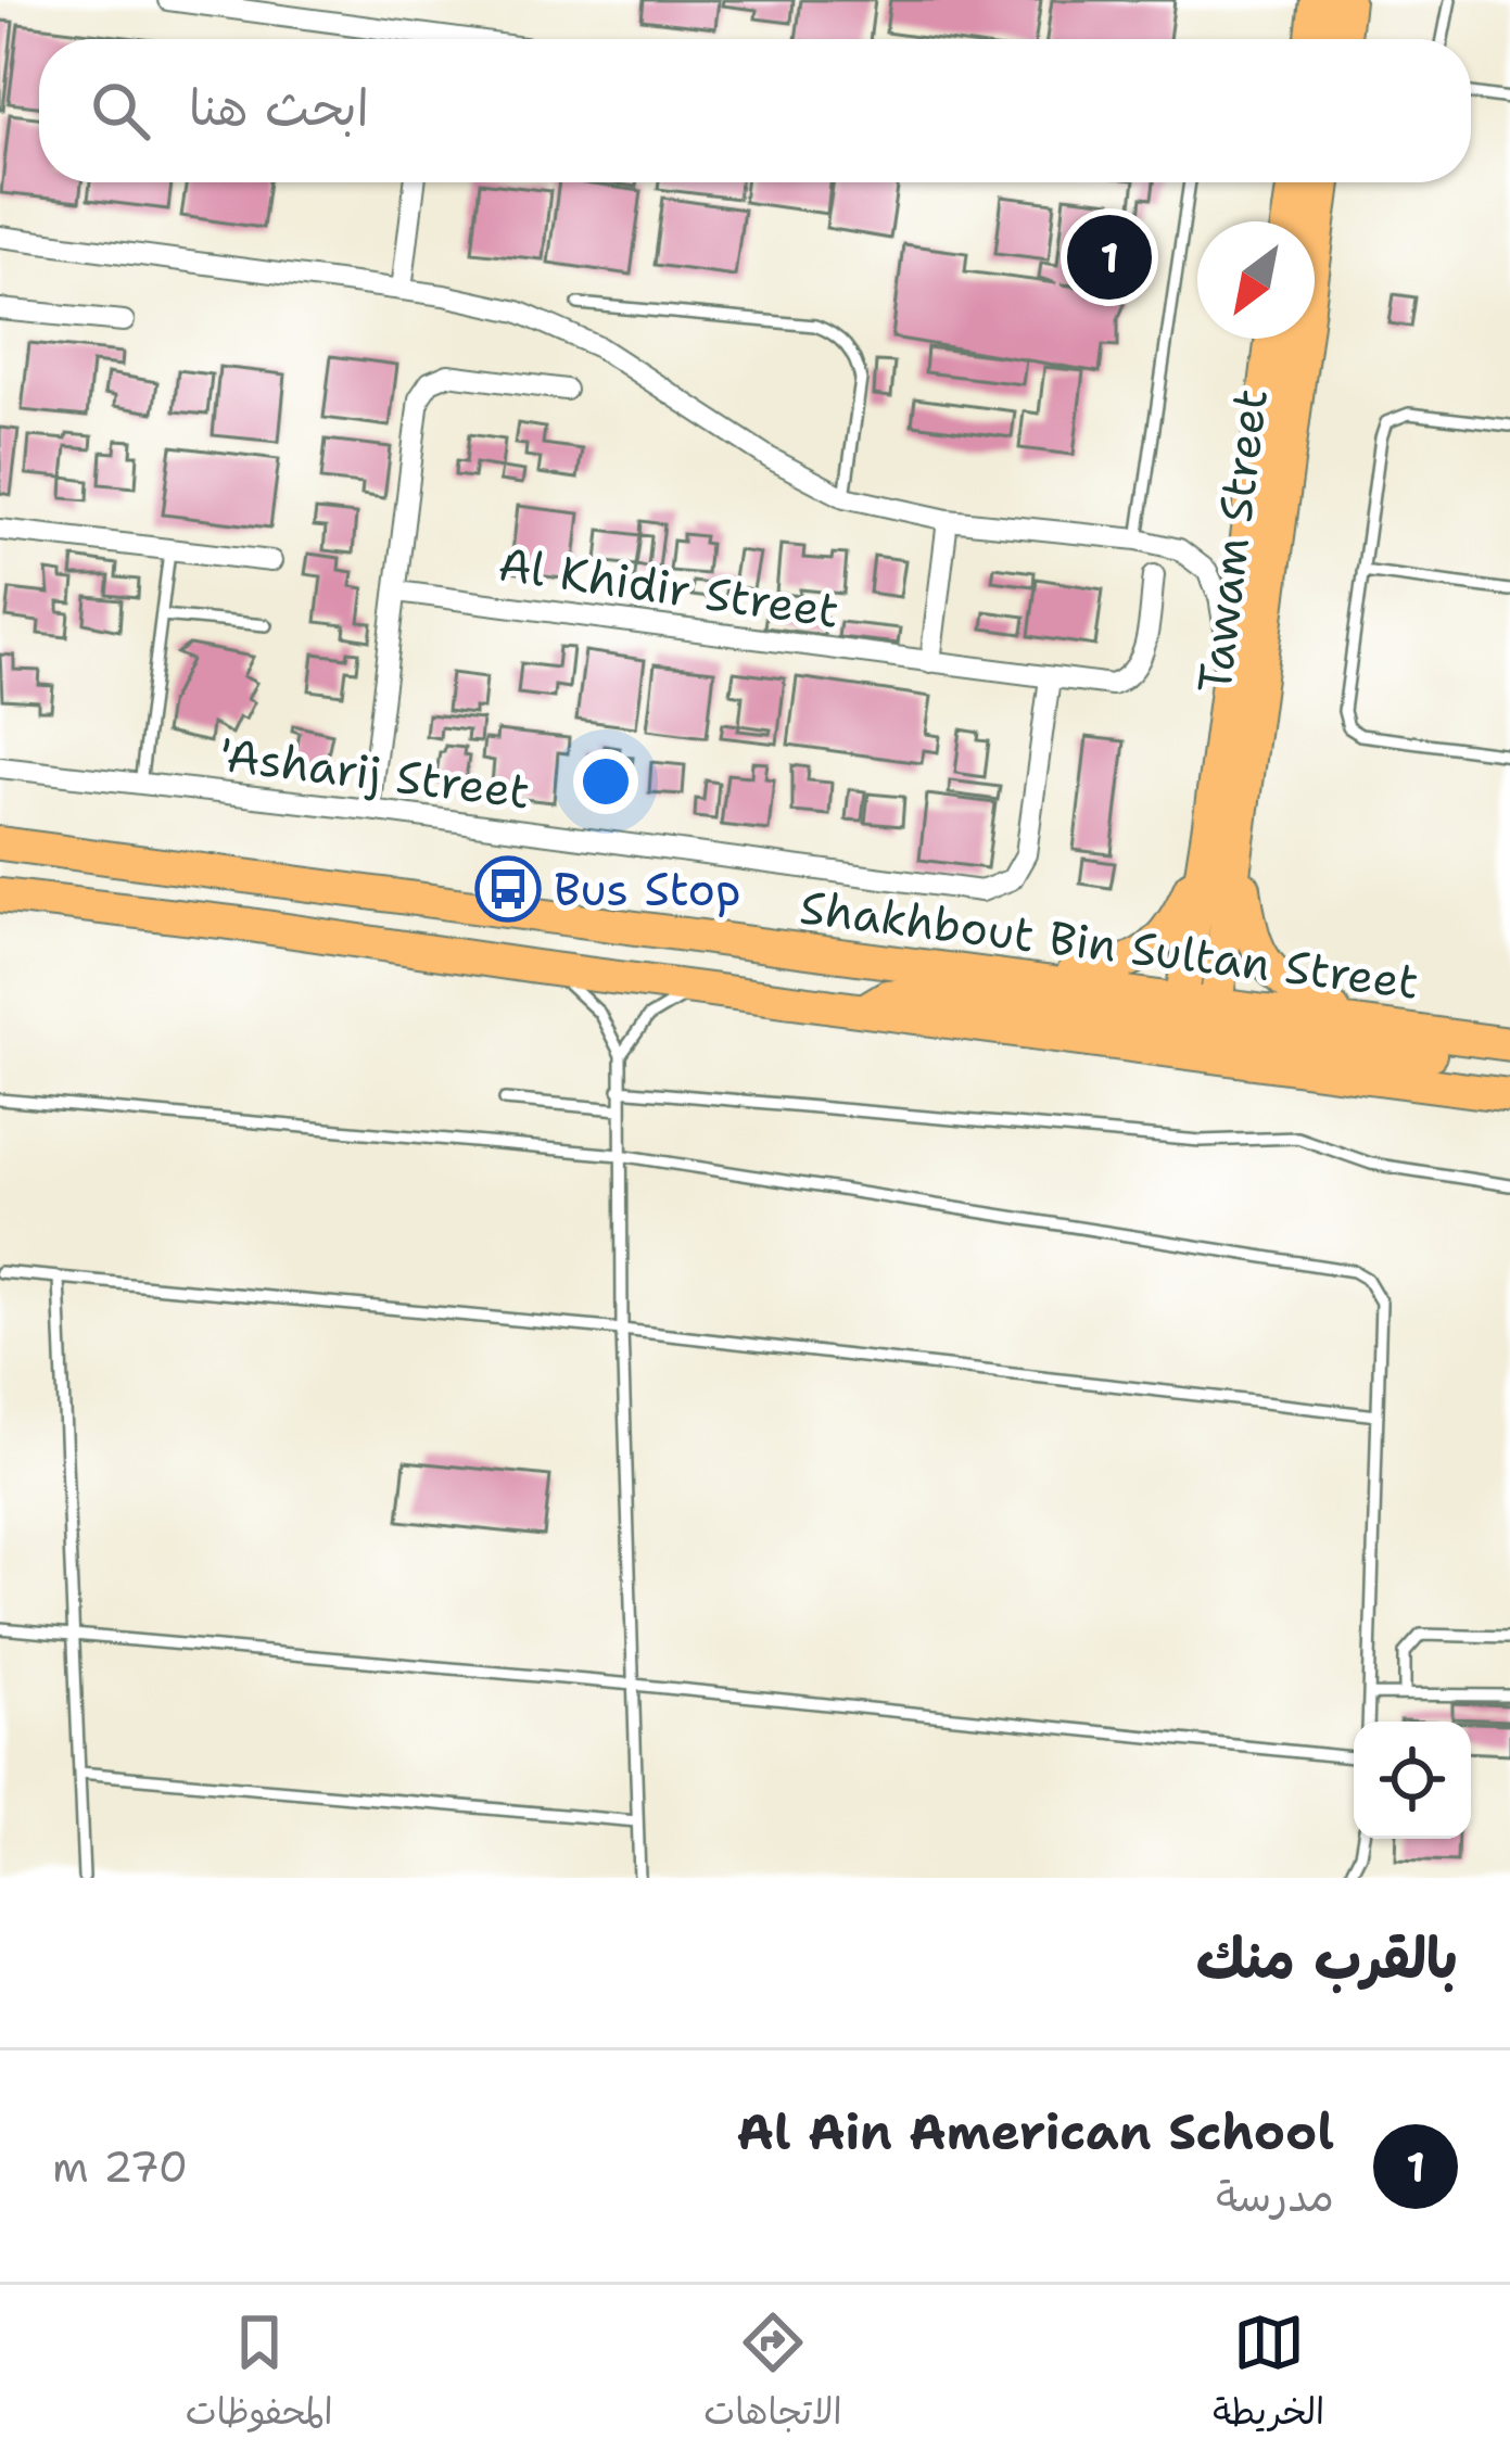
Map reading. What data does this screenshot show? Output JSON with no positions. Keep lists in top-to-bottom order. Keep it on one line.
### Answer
{"streets":{"main road":["Tawam Street","Shakhbout Bin Sultan Street"],"street":["Al Khidir Street","'Asharij Street"]},"crossings":[["Al Khidir Street","'Asharij Street"]],"places":{"bus stop":["Bus Stop"]},"north":"bottom left","page":{"search":"ابحث هنا","pins":"1","heading":"بالقرب منك","list":[{"mark":"1","name":"Al Ain American School","note":"مدرسة","value":"270 m"}],"nav":["الخريطة","الاتجاهات","المحفوظات"]}}
